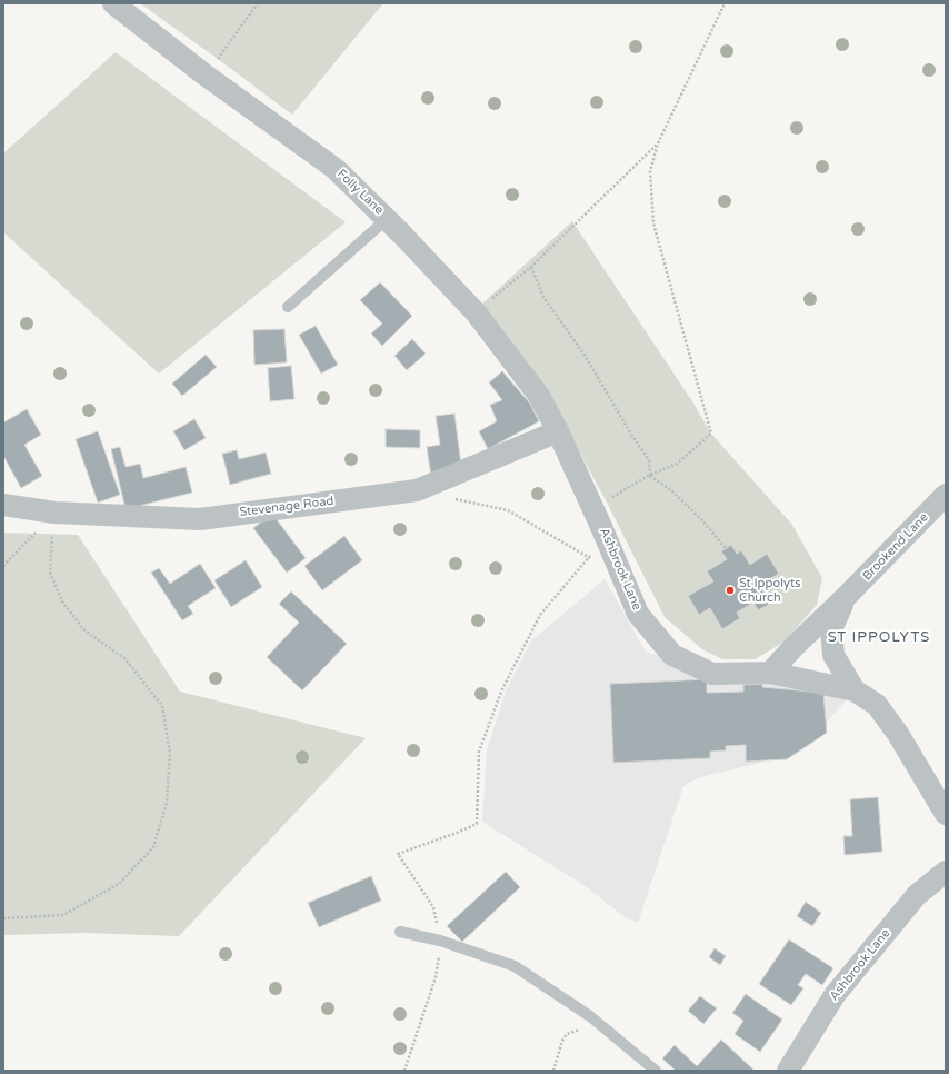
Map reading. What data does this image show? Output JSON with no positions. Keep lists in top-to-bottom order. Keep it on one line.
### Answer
{"streets":{"street":["Folly Lane","Stevenage Road","Brookend Lane","Ashbrook Lane"]},"crossings":[["Folly Lane","Stevenage Road"],["Folly Lane","Ashbrook Lane"],["Stevenage Road","Ashbrook Lane"],["Brookend Lane","Ashbrook Lane"]],"districts":["ST IPPOLYTS"],"places":["St Ippolyts Church"]}
